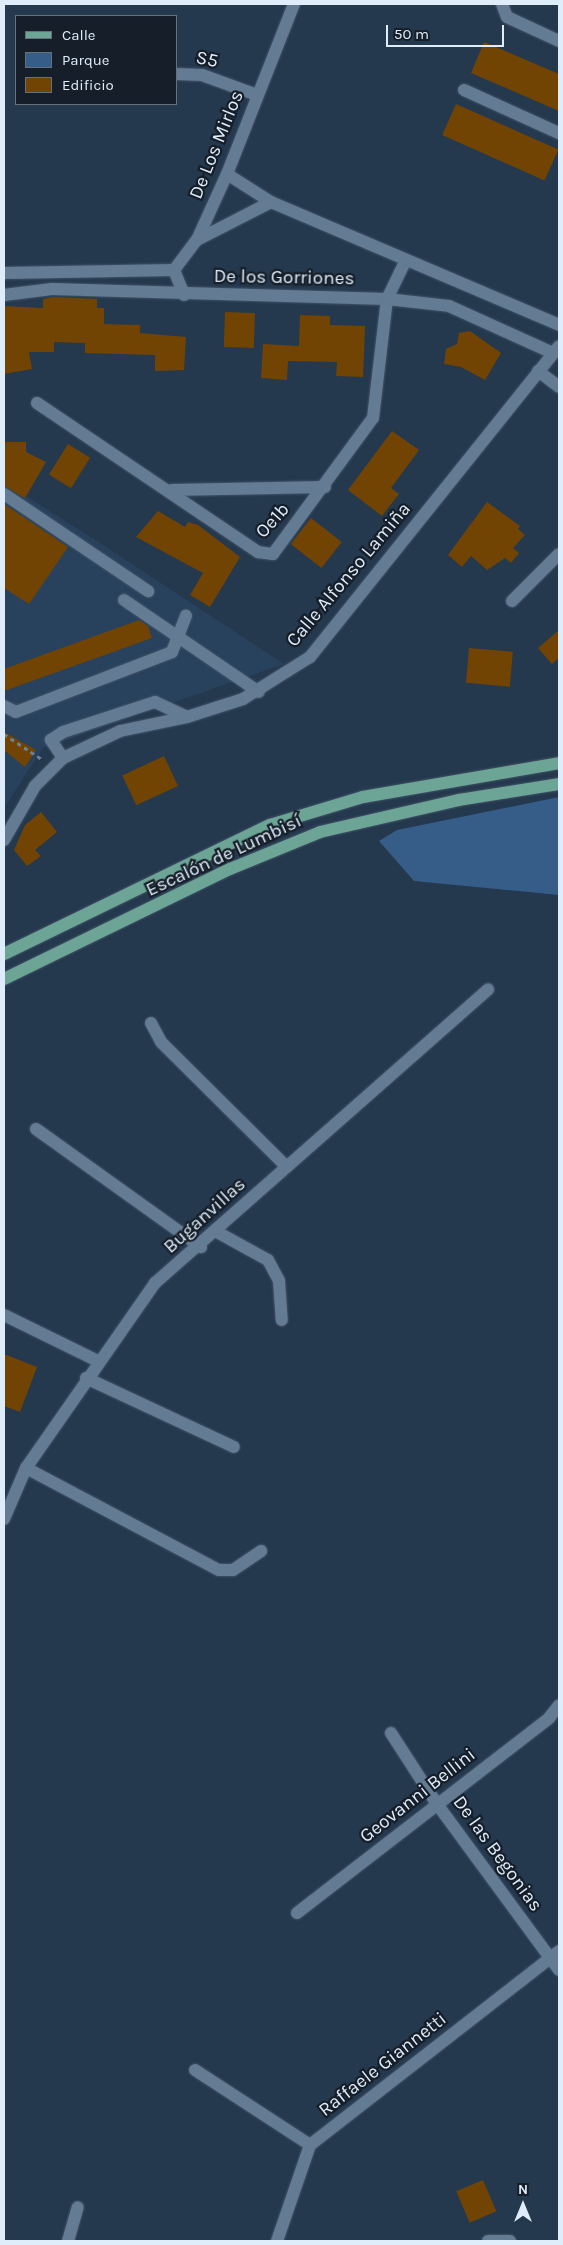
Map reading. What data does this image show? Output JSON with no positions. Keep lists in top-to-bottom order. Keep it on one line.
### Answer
{"streets":{"main road":["Escalón de Lumbisí"],"street":["S5","De Los Mirlos","De los Gorriones","Oe1b","Calle Alfonso Lamiña","Buganvillas","Geovanni Bellini","De las Begonias","Raffaele Giannetti"]},"crossings":[["S5","De Los Mirlos"],["De Los Mirlos","De los Gorriones"],["De los Gorriones","Oe1b"],["De los Gorriones","Calle Alfonso Lamiña"],["Geovanni Bellini","De las Begonias"],["De las Begonias","Raffaele Giannetti"]],"legend":["Calle","Parque","Edificio"],"scale_bar":"50 m","north":"top"}
